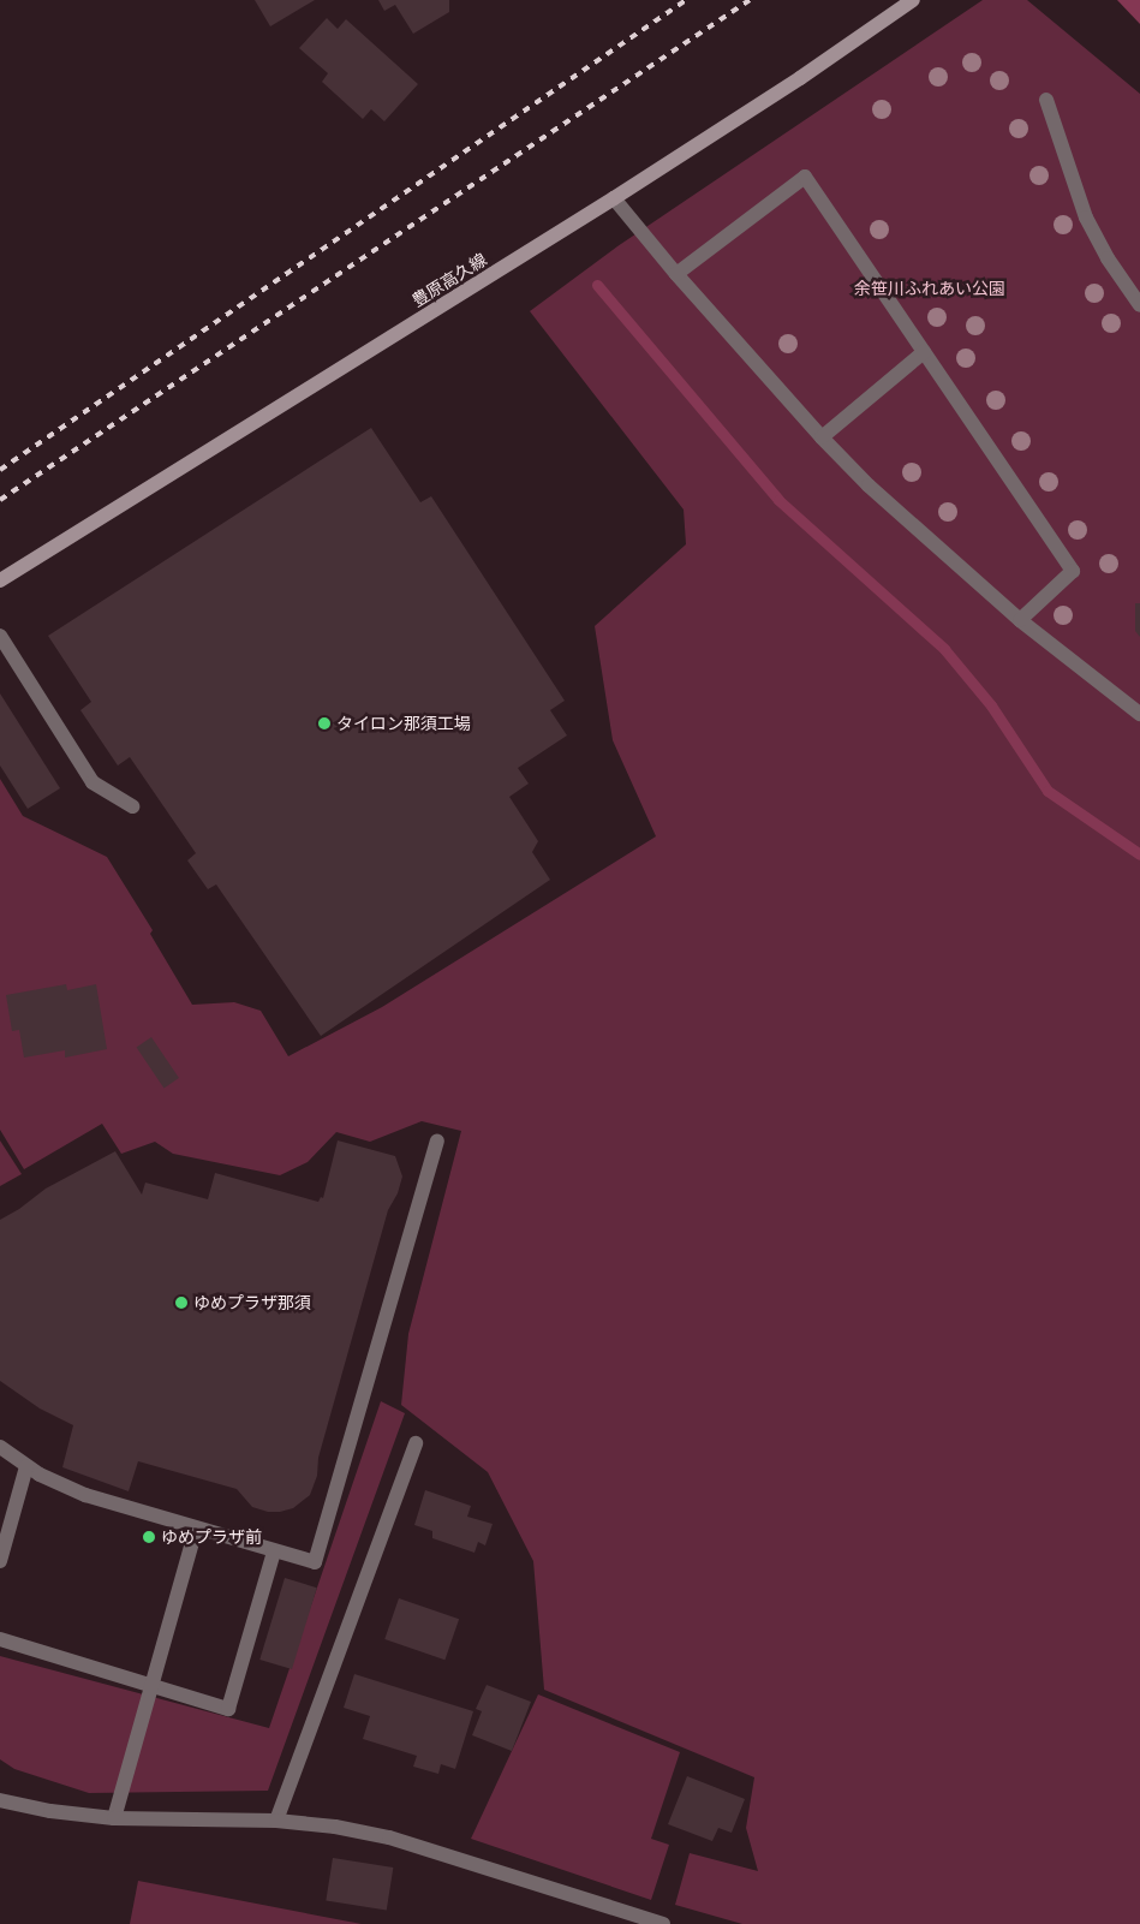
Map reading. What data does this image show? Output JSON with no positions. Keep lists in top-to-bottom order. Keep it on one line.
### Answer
{"streets":{"main road":["豊原高久線"]},"parks":["余笹川ふれあい公園"],"places":["タイロン那須工場","ゆめプラザ那須","ゆめプラザ前"]}
